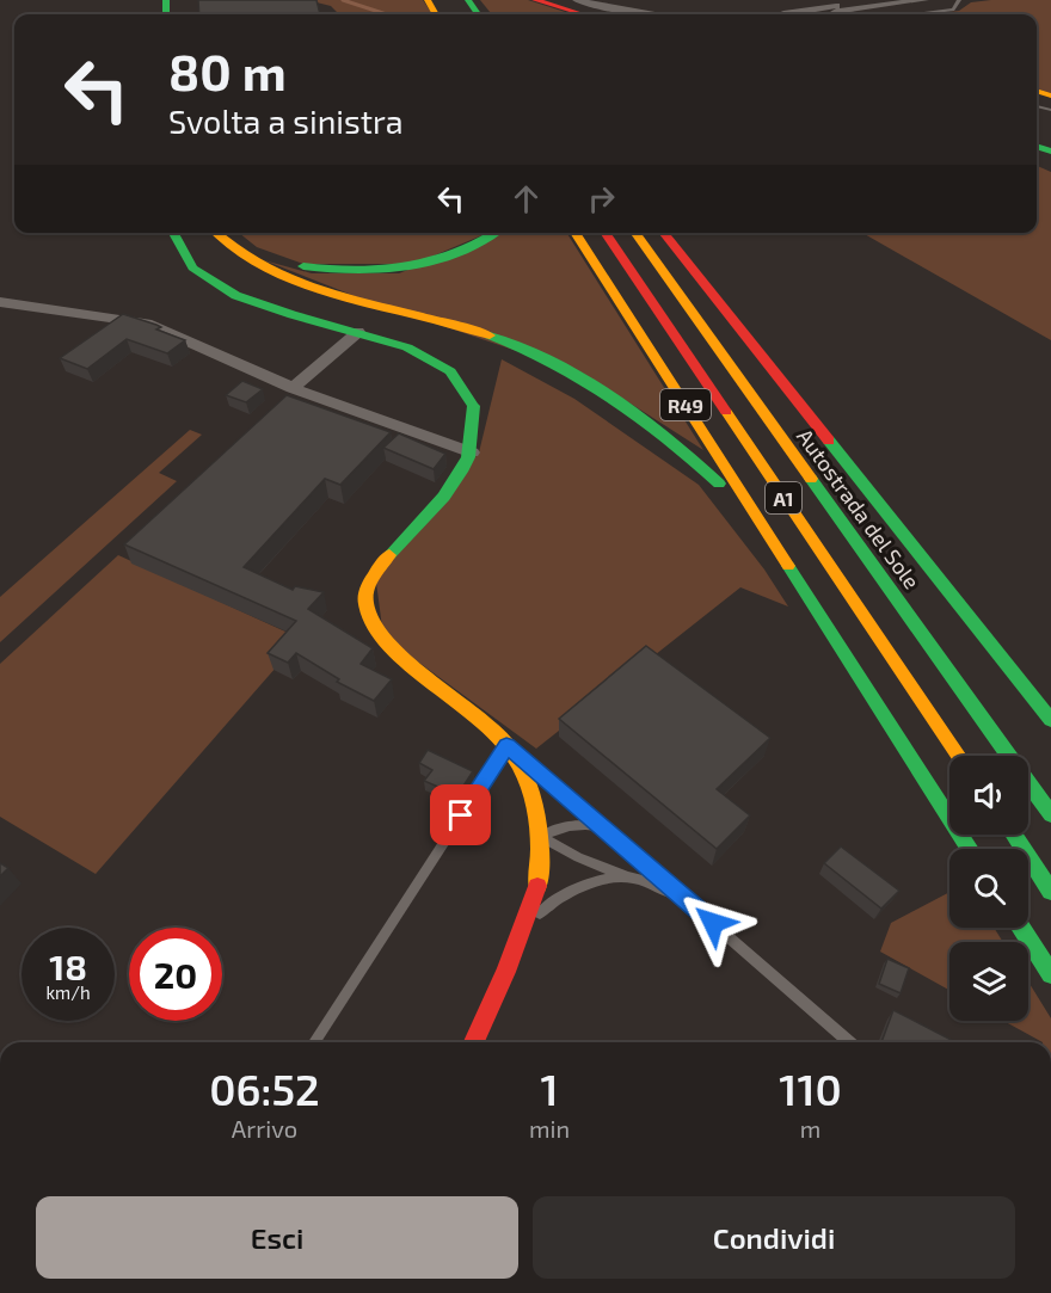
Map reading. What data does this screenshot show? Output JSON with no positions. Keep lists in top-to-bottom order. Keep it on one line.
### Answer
{"streets":{"main road":["R49","A1","Autostrada del Sole"]},"page":{"turn":["80 m","Svolta a sinistra"],"speed":"18 km/h","limit":"20","eta":["06:52","Arrivo","1","min","110","m"],"buttons":["Esci","Condividi"]}}
